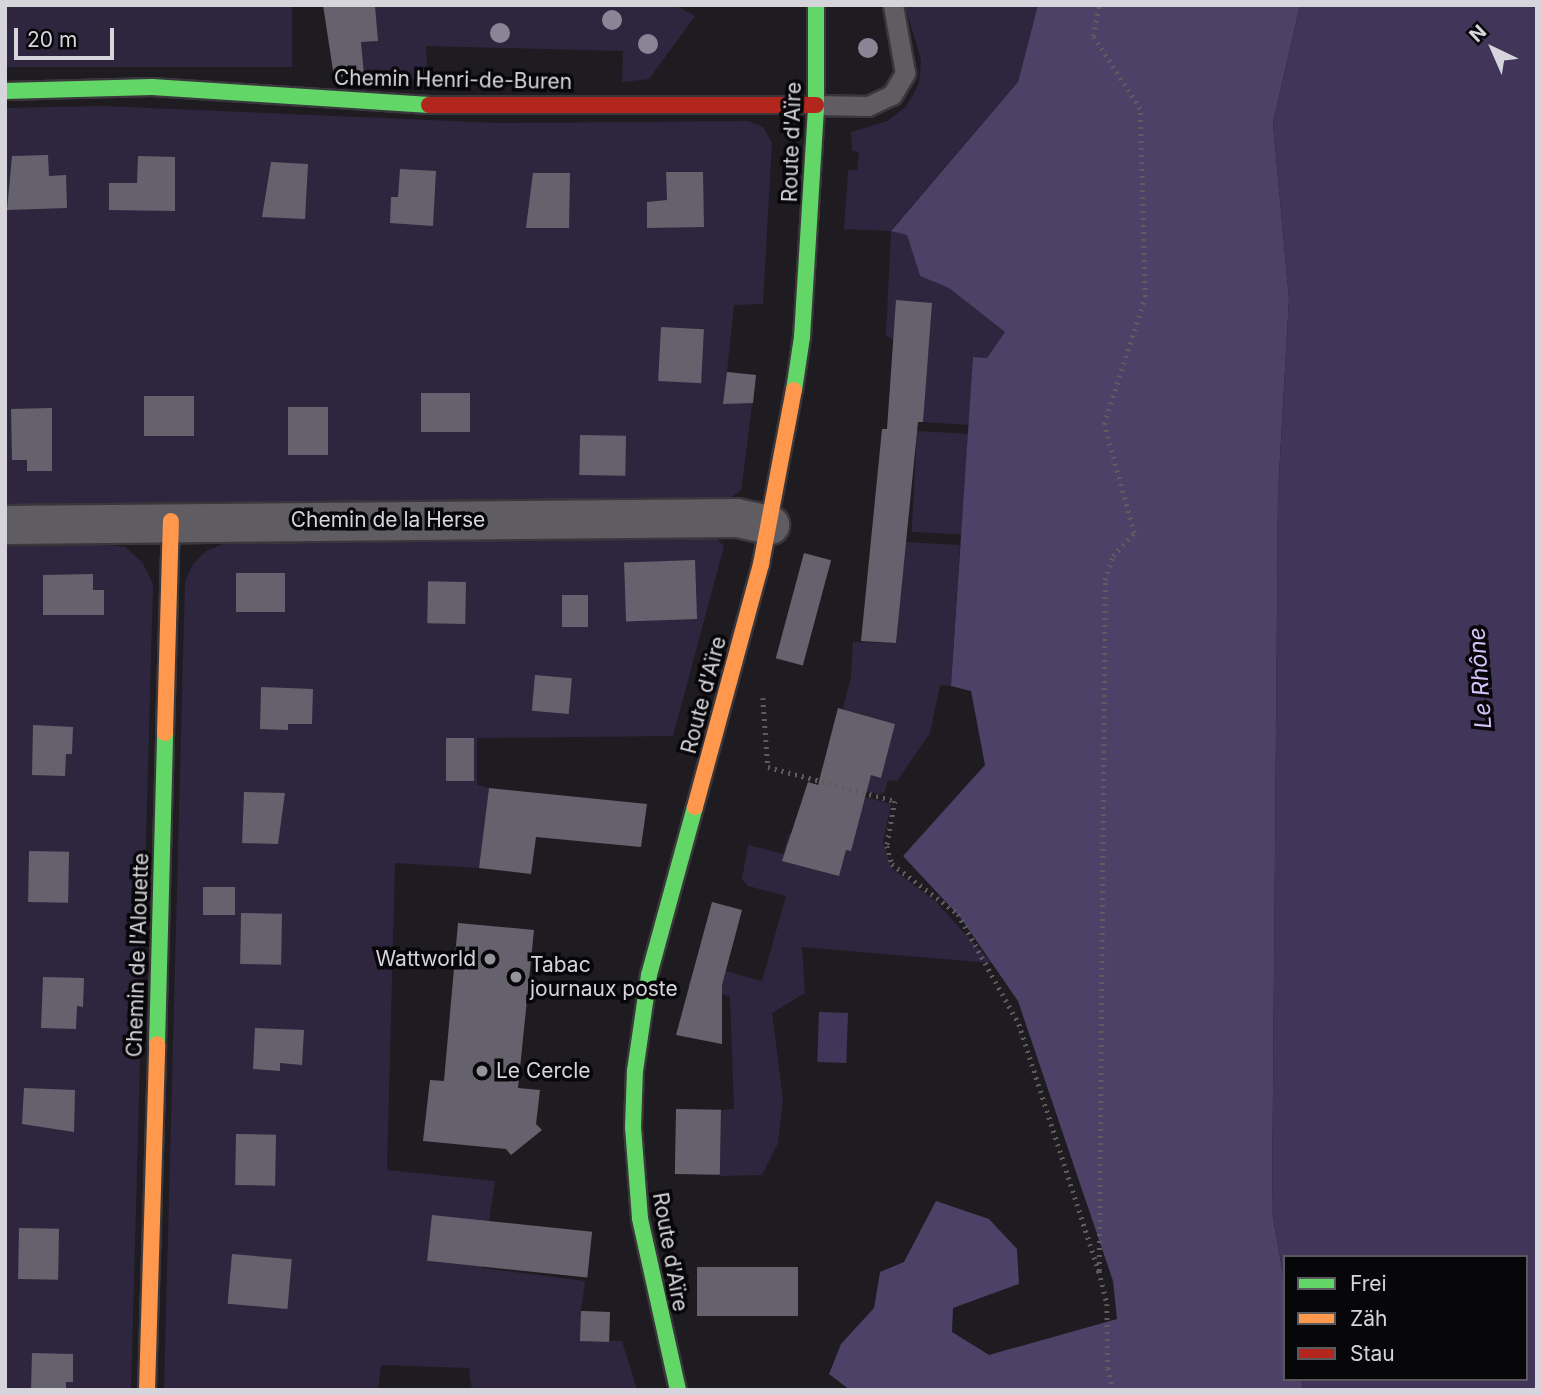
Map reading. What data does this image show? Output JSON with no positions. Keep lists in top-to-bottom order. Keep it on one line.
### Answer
{"streets":{"street":["Chemin Henri-de-Buren","Route d'Aïre","Chemin de la Herse","Chemin de l'Alouette"]},"crossings":[["Chemin Henri-de-Buren","Route d'Aïre"],["Route d'Aïre","Chemin de la Herse"],["Chemin de la Herse","Chemin de l'Alouette"]],"water":["Le Rhône"],"places":["Wattworld","Tabac journaux poste","Le Cercle"],"legend":["Frei","Zäh","Stau"],"scale_bar":"20 m","north":"top left"}
